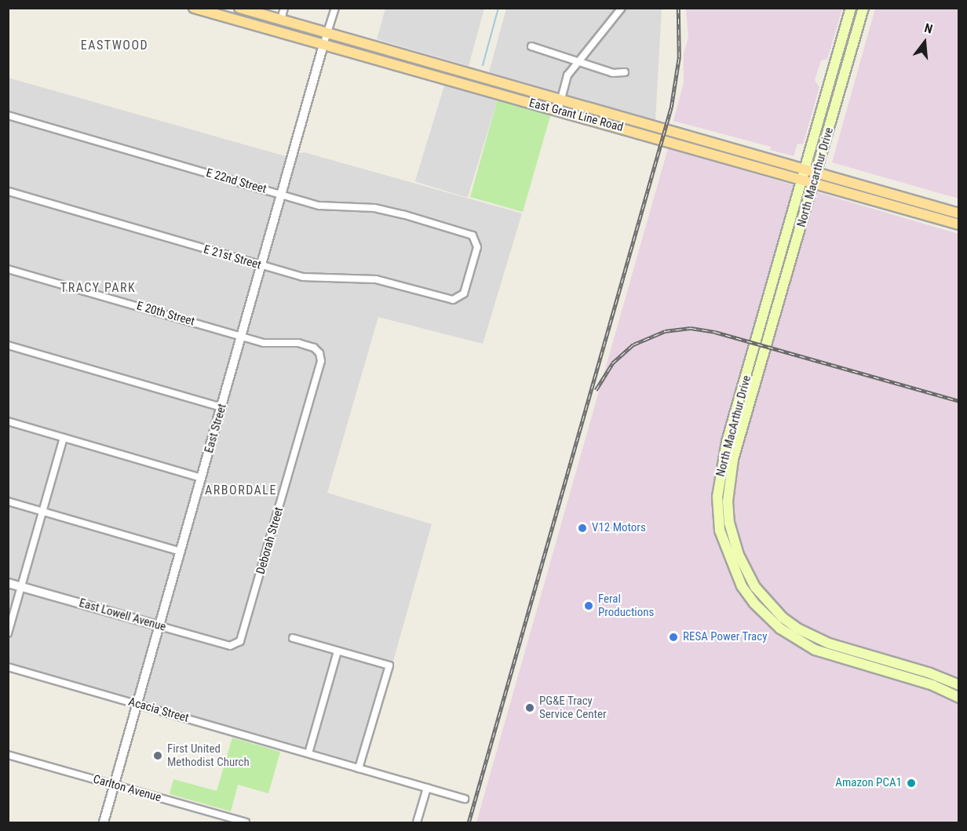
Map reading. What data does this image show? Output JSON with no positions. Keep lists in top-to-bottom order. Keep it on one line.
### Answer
{"streets":{"main road":["East Grant Line Road","North Macarthur Drive","North MacArthur Drive"],"street":["E 22nd Street","E 21st Street","E 20th Street","East Street","Deborah Street","East Lowell Avenue","Acacia Street","Carlton Avenue"]},"crossings":[["East Grant Line Road","North Macarthur Drive"],["East Grant Line Road","East Street"],["North Macarthur Drive","North MacArthur Drive"],["E 22nd Street","E 21st Street"],["E 22nd Street","East Street"],["E 21st Street","East Street"],["E 20th Street","East Street"],["E 20th Street","Deborah Street"],["East Street","East Lowell Avenue"],["East Street","Acacia Street"],["East Street","Carlton Avenue"],["Deborah Street","East Lowell Avenue"]],"districts":["EASTWOOD","TRACY PARK","ARBORDALE"],"places":["V12 Motors","Feral Productions","RESA Power Tracy","PG&E Tracy Service Center","First United Methodist Church","Amazon PCA1"],"north":"top"}
